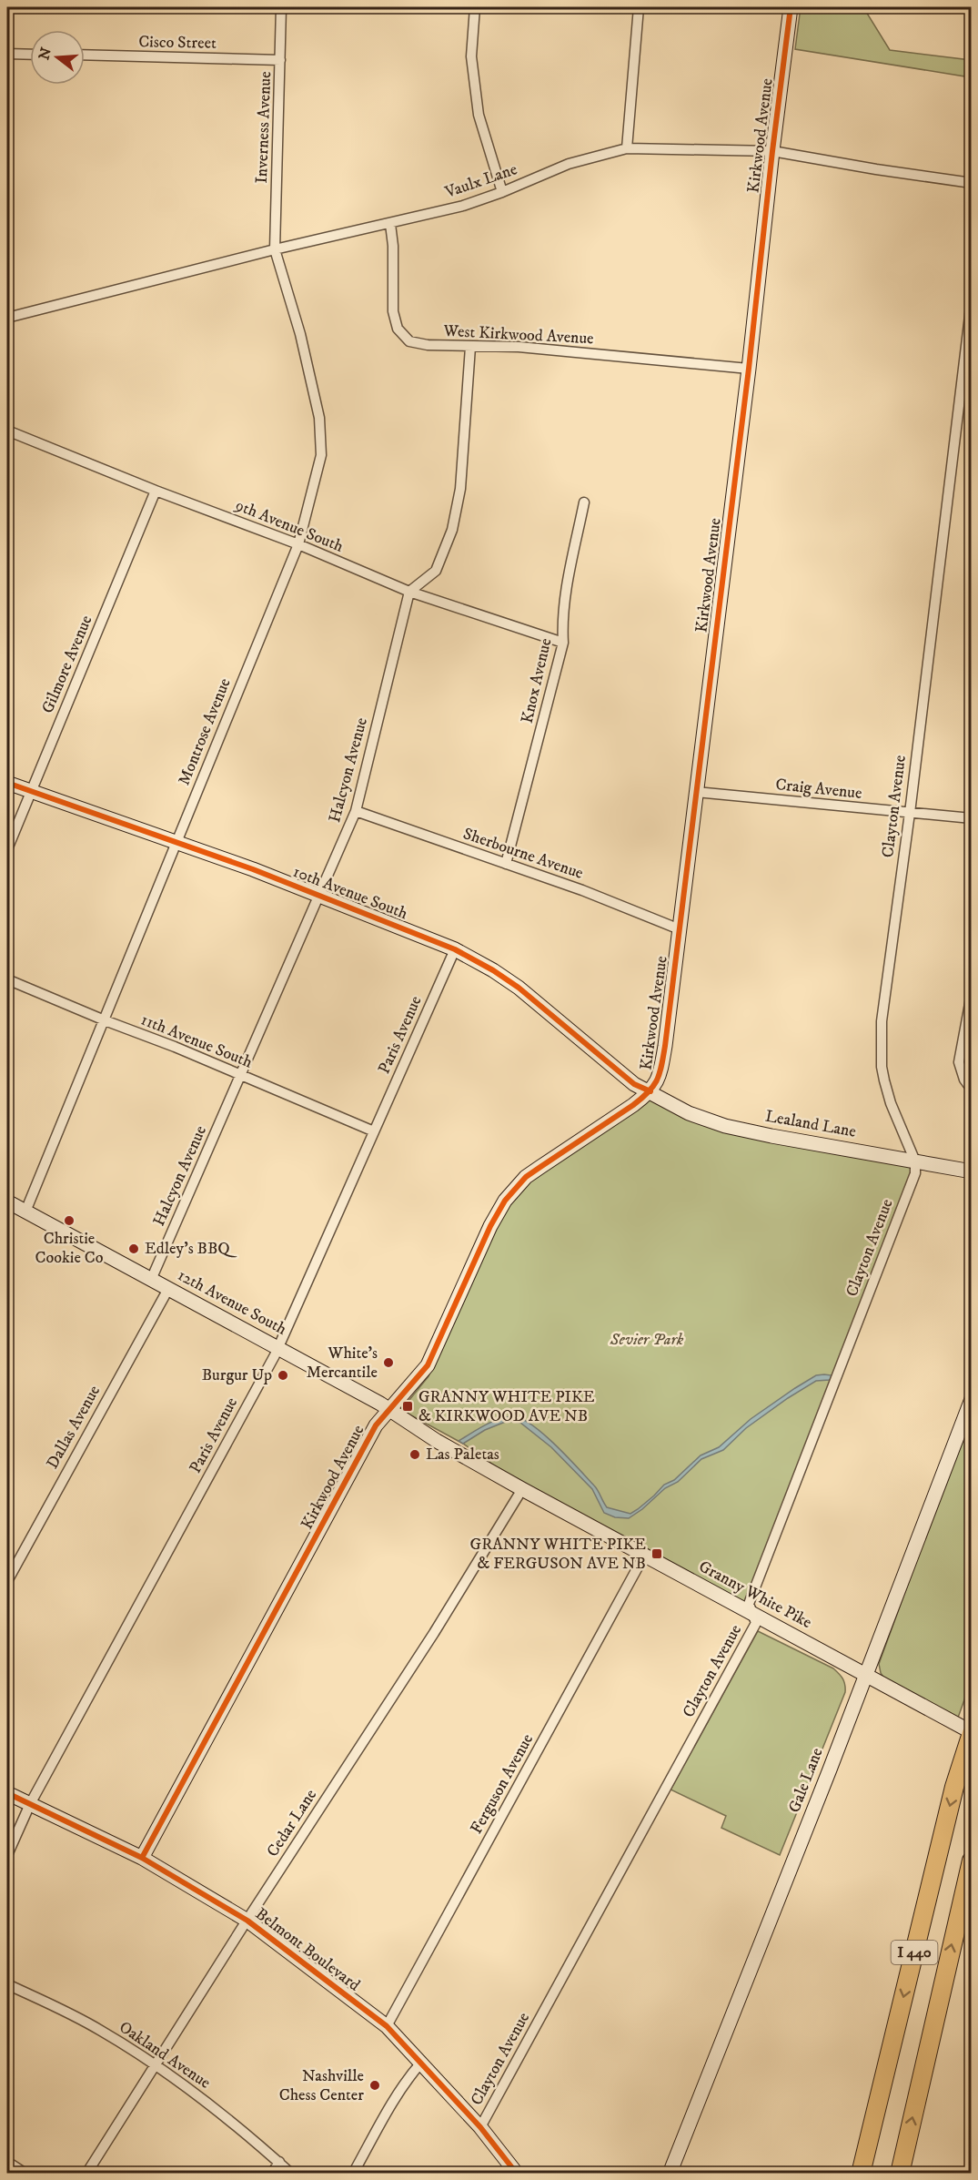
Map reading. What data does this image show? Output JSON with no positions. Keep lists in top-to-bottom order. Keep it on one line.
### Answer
{"streets":{"highway":["I 440"],"street":["Cisco Street","Inverness Avenue","Kirkwood Avenue","Vaulx Lane","West Kirkwood Avenue","9th Avenue South","Gilmore Avenue","Knox Avenue","Montrose Avenue","Halcyon Avenue","Craig Avenue","Clayton Avenue","Sherbourne Avenue","10th Avenue South","Paris Avenue","11th Avenue South","Lealand Lane","12th Avenue South","Dallas Avenue","Granny White Pike","Gale Lane","Ferguson Avenue","Cedar Lane","Belmont Boulevard","Oakland Avenue"]},"crossings":[["Cisco Street","Inverness Avenue"],["Inverness Avenue","Vaulx Lane"],["Inverness Avenue","Montrose Avenue"],["Kirkwood Avenue","Vaulx Lane"],["Kirkwood Avenue","West Kirkwood Avenue"],["Kirkwood Avenue","Craig Avenue"],["Kirkwood Avenue","Sherbourne Avenue"],["Kirkwood Avenue","10th Avenue South"],["Kirkwood Avenue","Lealand Lane"],["Kirkwood Avenue","12th Avenue South"],["Kirkwood Avenue","Belmont Boulevard"],["Vaulx Lane","West Kirkwood Avenue"],["Vaulx Lane","Montrose Avenue"],["9th Avenue South","Gilmore Avenue"],["9th Avenue South","Knox Avenue"],["9th Avenue South","Montrose Avenue"],["9th Avenue South","Halcyon Avenue"],["Gilmore Avenue","10th Avenue South"],["Knox Avenue","Sherbourne Avenue"],["Montrose Avenue","10th Avenue South"],["Montrose Avenue","11th Avenue South"],["Montrose Avenue","12th Avenue South"],["Halcyon Avenue","Sherbourne Avenue"],["Halcyon Avenue","10th Avenue South"],["Halcyon Avenue","11th Avenue South"],["Halcyon Avenue","12th Avenue South"],["Craig Avenue","Clayton Avenue"],["Clayton Avenue","Lealand Lane"],["Clayton Avenue","Granny White Pike"],["Clayton Avenue","Belmont Boulevard"],["10th Avenue South","Paris Avenue"],["10th Avenue South","Lealand Lane"],["Paris Avenue","11th Avenue South"],["Paris Avenue","12th Avenue South"],["Paris Avenue","Belmont Boulevard"],["12th Avenue South","Dallas Avenue"],["12th Avenue South","Granny White Pike"],["12th Avenue South","Cedar Lane"],["Granny White Pike","Gale Lane"],["Granny White Pike","Ferguson Avenue"],["Granny White Pike","Cedar Lane"],["Granny White Pike","I 440"],["Ferguson Avenue","Belmont Boulevard"],["Cedar Lane","Belmont Boulevard"],["Cedar Lane","Oakland Avenue"]],"parks":["Sevier Park"],"places":{"other":["Christie Cookie Co","Edley's BBQ","White's Mercantile","Burgur Up","Las Paletas","Nashville Chess Center"],"transit":["GRANNY WHITE PIKE & KIRKWOOD AVE NB","GRANNY WHITE PIKE & FERGUSON AVE NB"]},"north":"left"}
